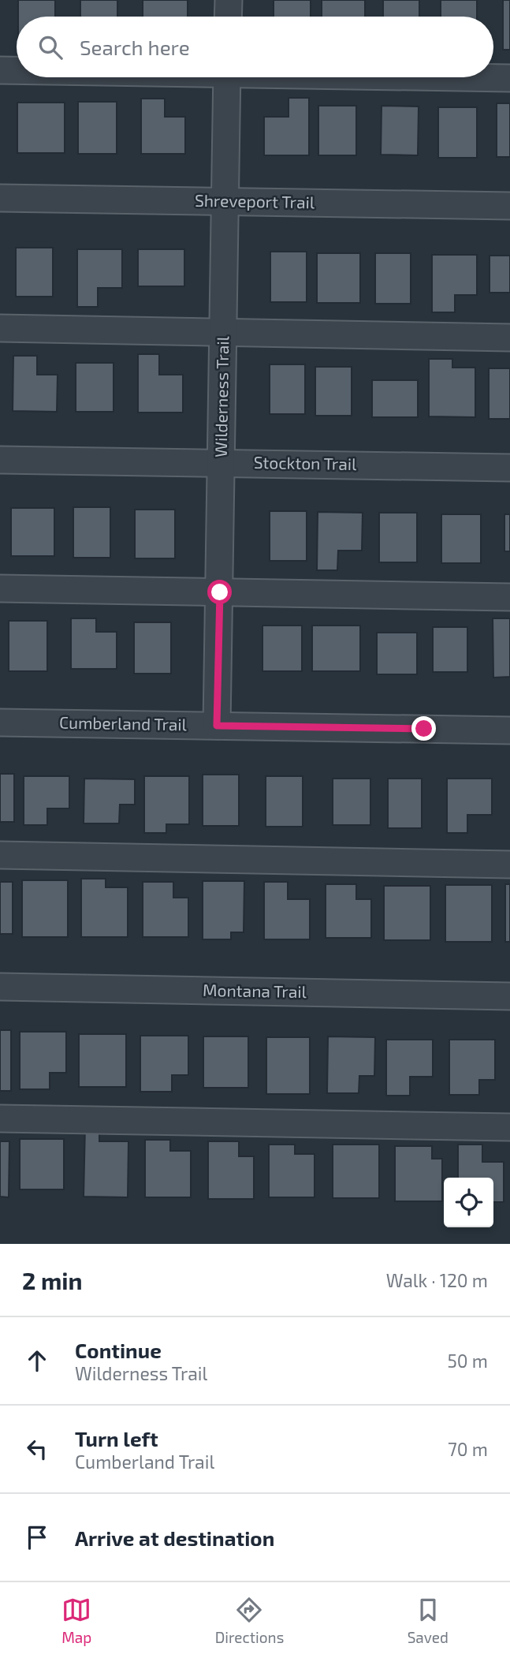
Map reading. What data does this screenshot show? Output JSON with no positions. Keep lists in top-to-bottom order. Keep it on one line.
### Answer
{"streets":{"street":["Shreveport Trail","Wilderness Trail","Stockton Trail","Cumberland Trail","Montana Trail"]},"crossings":[["Shreveport Trail","Wilderness Trail"],["Wilderness Trail","Stockton Trail"],["Wilderness Trail","Cumberland Trail"]],"page":{"search":"Search here","heading":["2 min","Walk · 120 m"],"list":[["Continue","Wilderness Trail","50 m"],["Turn left","Cumberland Trail","70 m"],"Arrive at destination"],"nav":["Map","Directions","Saved"]}}
